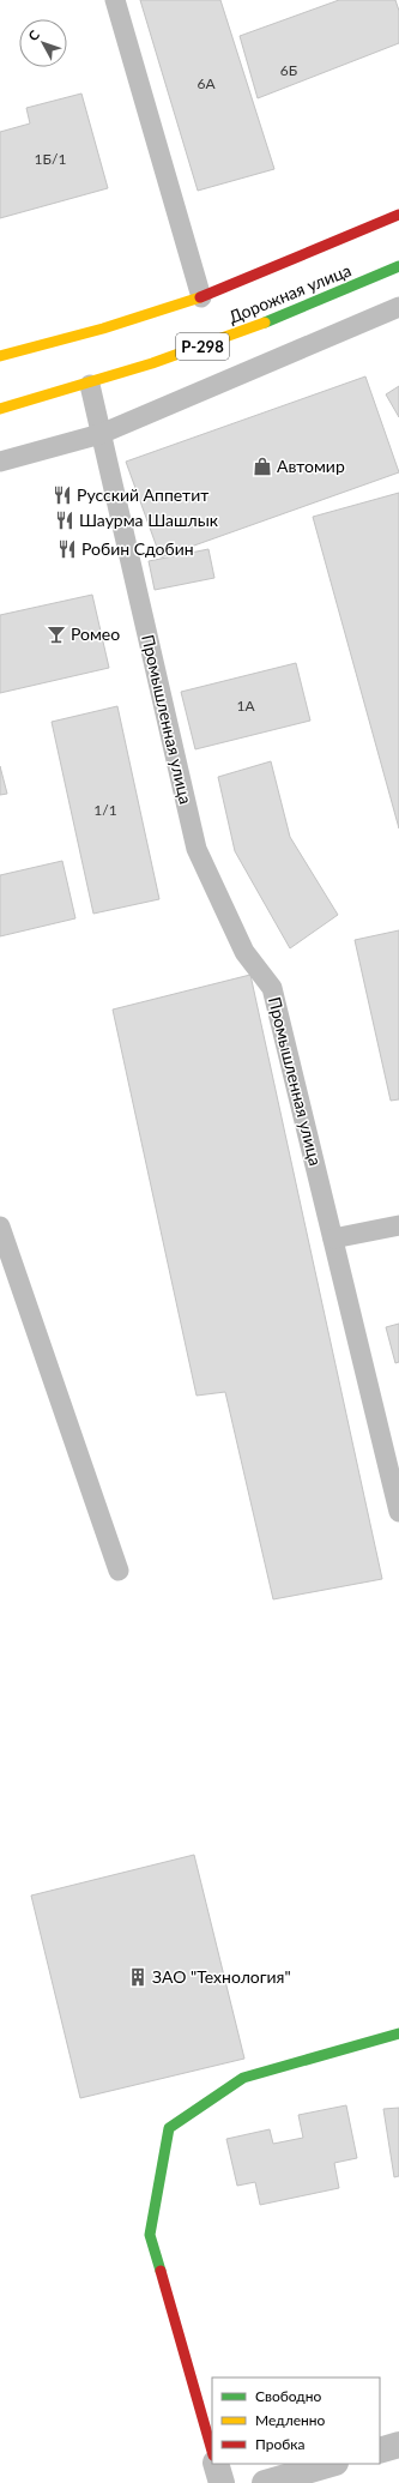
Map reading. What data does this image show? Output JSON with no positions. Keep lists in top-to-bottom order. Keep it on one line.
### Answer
{"streets":{"main road":["Дорожная улица","Р-298"],"lane":["Промышленная улица"]},"crossings":[["Дорожная улица","Промышленная улица"]],"places":{"shop":["Автомир"],"restaurant":["Русский Аппетит","Шаурма Шашлык","Робин Сдобин"],"bar":["Ромео"],"building":["ЗАО \"Технология\""]},"house_numbers":["6Б","6А","1Б/1","1А","1/1"],"legend":["Свободно","Медленно","Пробка"],"north":"top left"}
